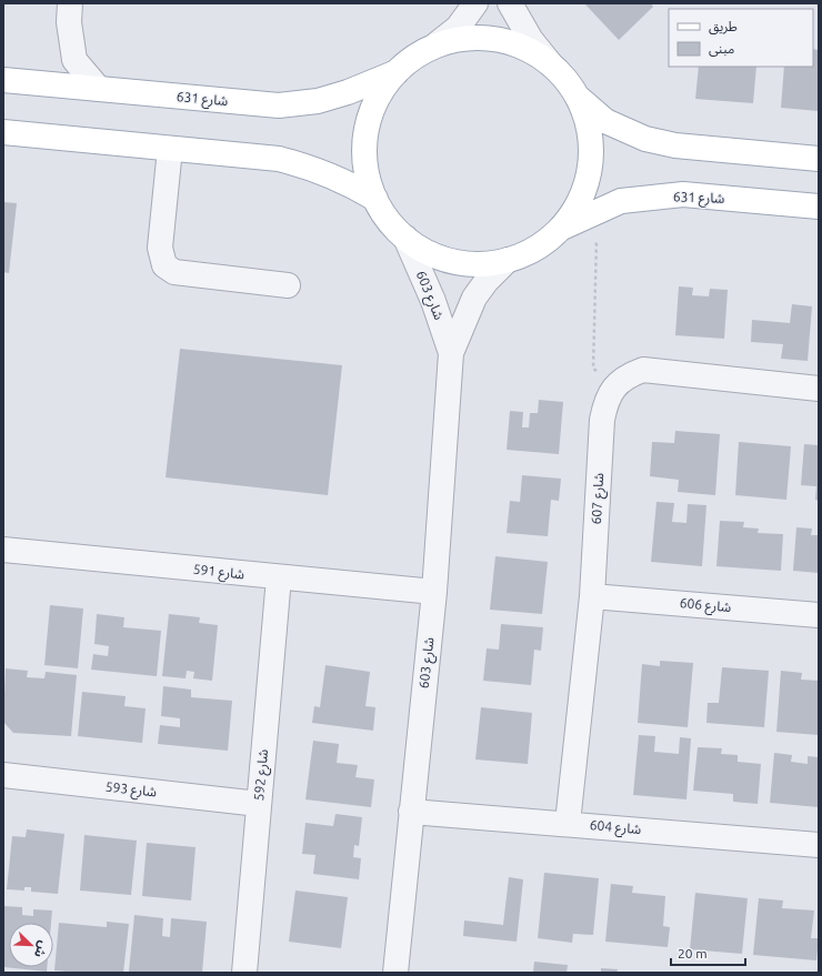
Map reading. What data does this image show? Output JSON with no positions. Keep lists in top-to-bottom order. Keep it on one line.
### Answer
{"streets":{"main road":["شارع 631"],"street":["شارع 603","شارع 607","شارع 591","شارع 606","شارع 592","شارع 593","شارع 604"]},"crossings":[["شارع 603","شارع 591"],["شارع 603","شارع 604"],["شارع 607","شارع 606"],["شارع 607","شارع 604"],["شارع 591","شارع 592"],["شارع 592","شارع 593"]],"legend":["طريق","مبنى"],"scale_bar":"20 m","north":"bottom right"}
